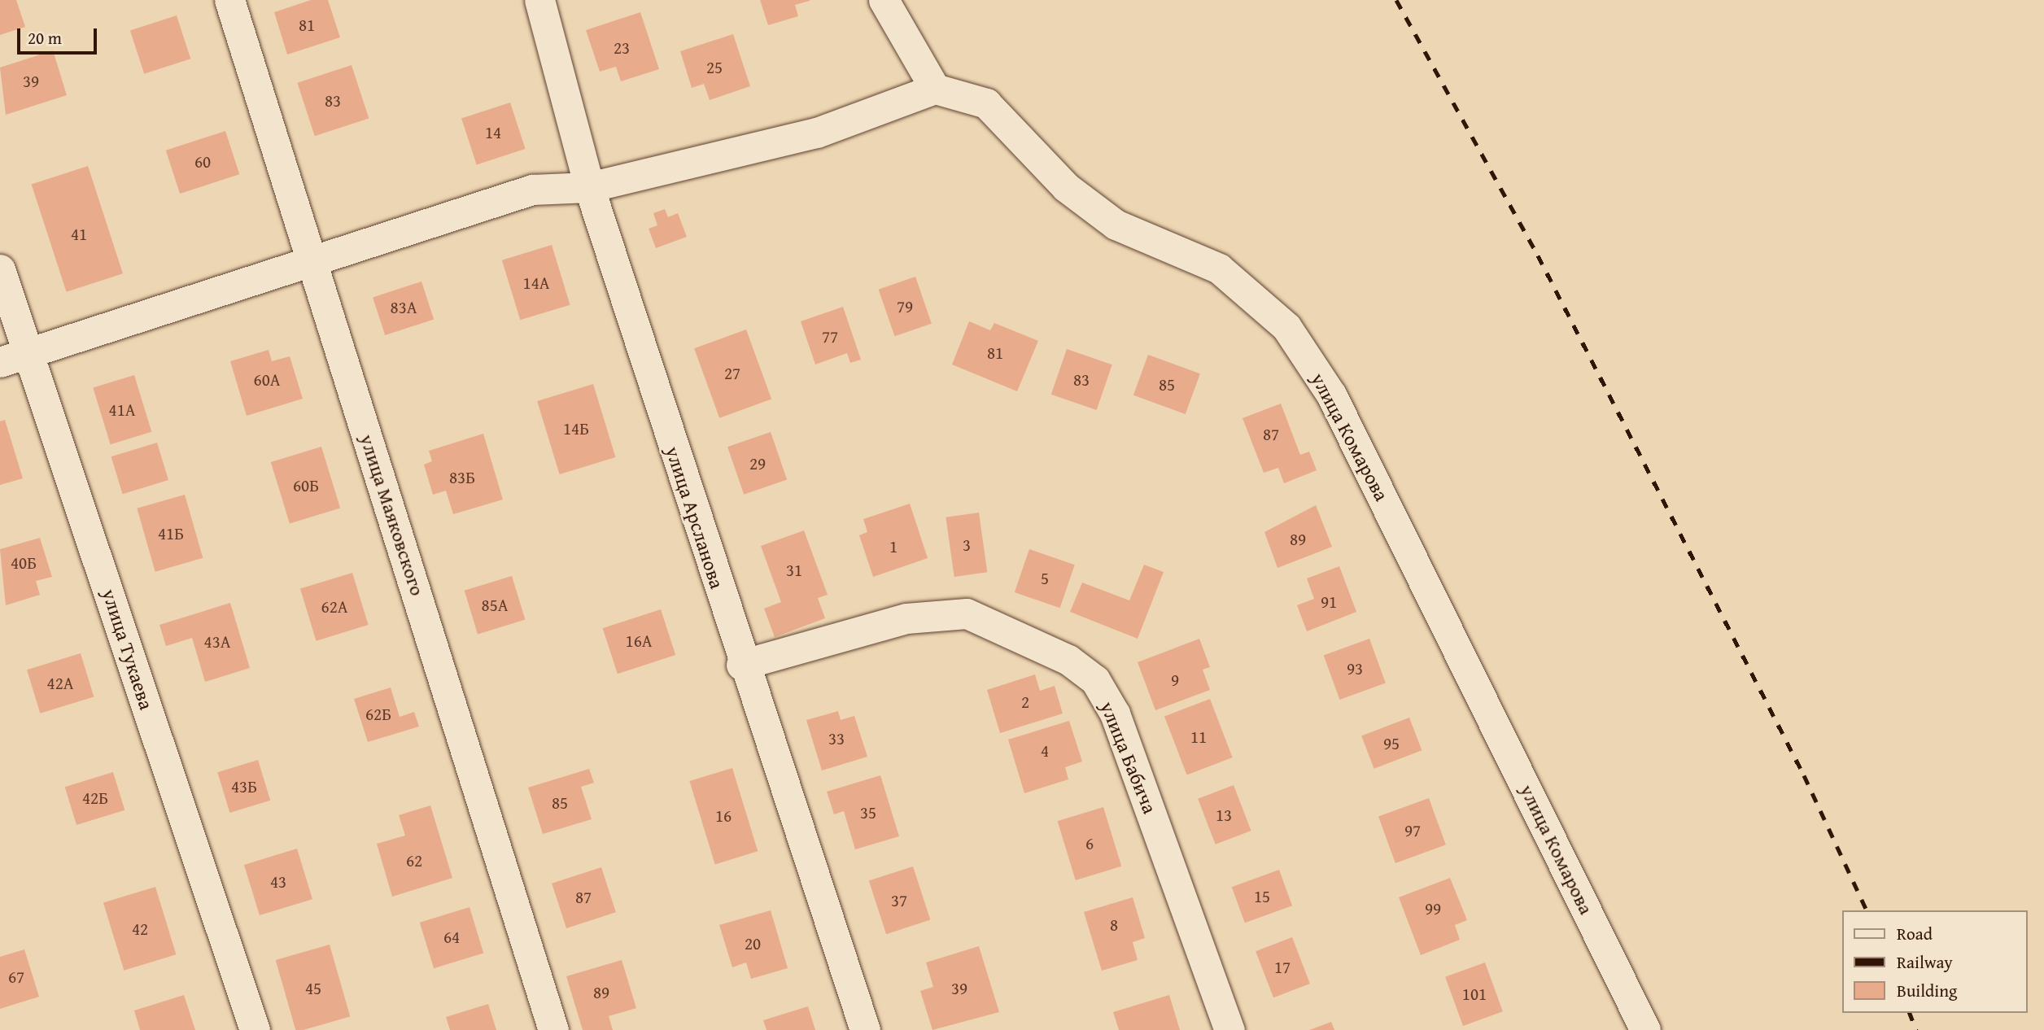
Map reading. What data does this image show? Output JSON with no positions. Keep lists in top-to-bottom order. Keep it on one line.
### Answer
{"streets":{"street":["улица Комарова","улица Маяковского","улица Арсланова","улица Тукаева","улица Бабича"]},"crossings":[["улица Арсланова","улица Бабича"]],"house_numbers":["81","23","25","39","83","14","60","41","14А","79","83А","77","81","27","60А","83","85","41А","14Б","87","29","83Б","60Б","41Б","89","3","1","40Б","31","5","91","85А","62А","16А","43А","93","9","42А","2","62Б","11","33","95","4","43Б","42Б","85","35","13","16","97","6","62","43","15","87","37","99","8","42","64","20","17","67","45","39","89","101"],"legend":["Road","Railway","Building"],"scale_bar":"20 m"}
